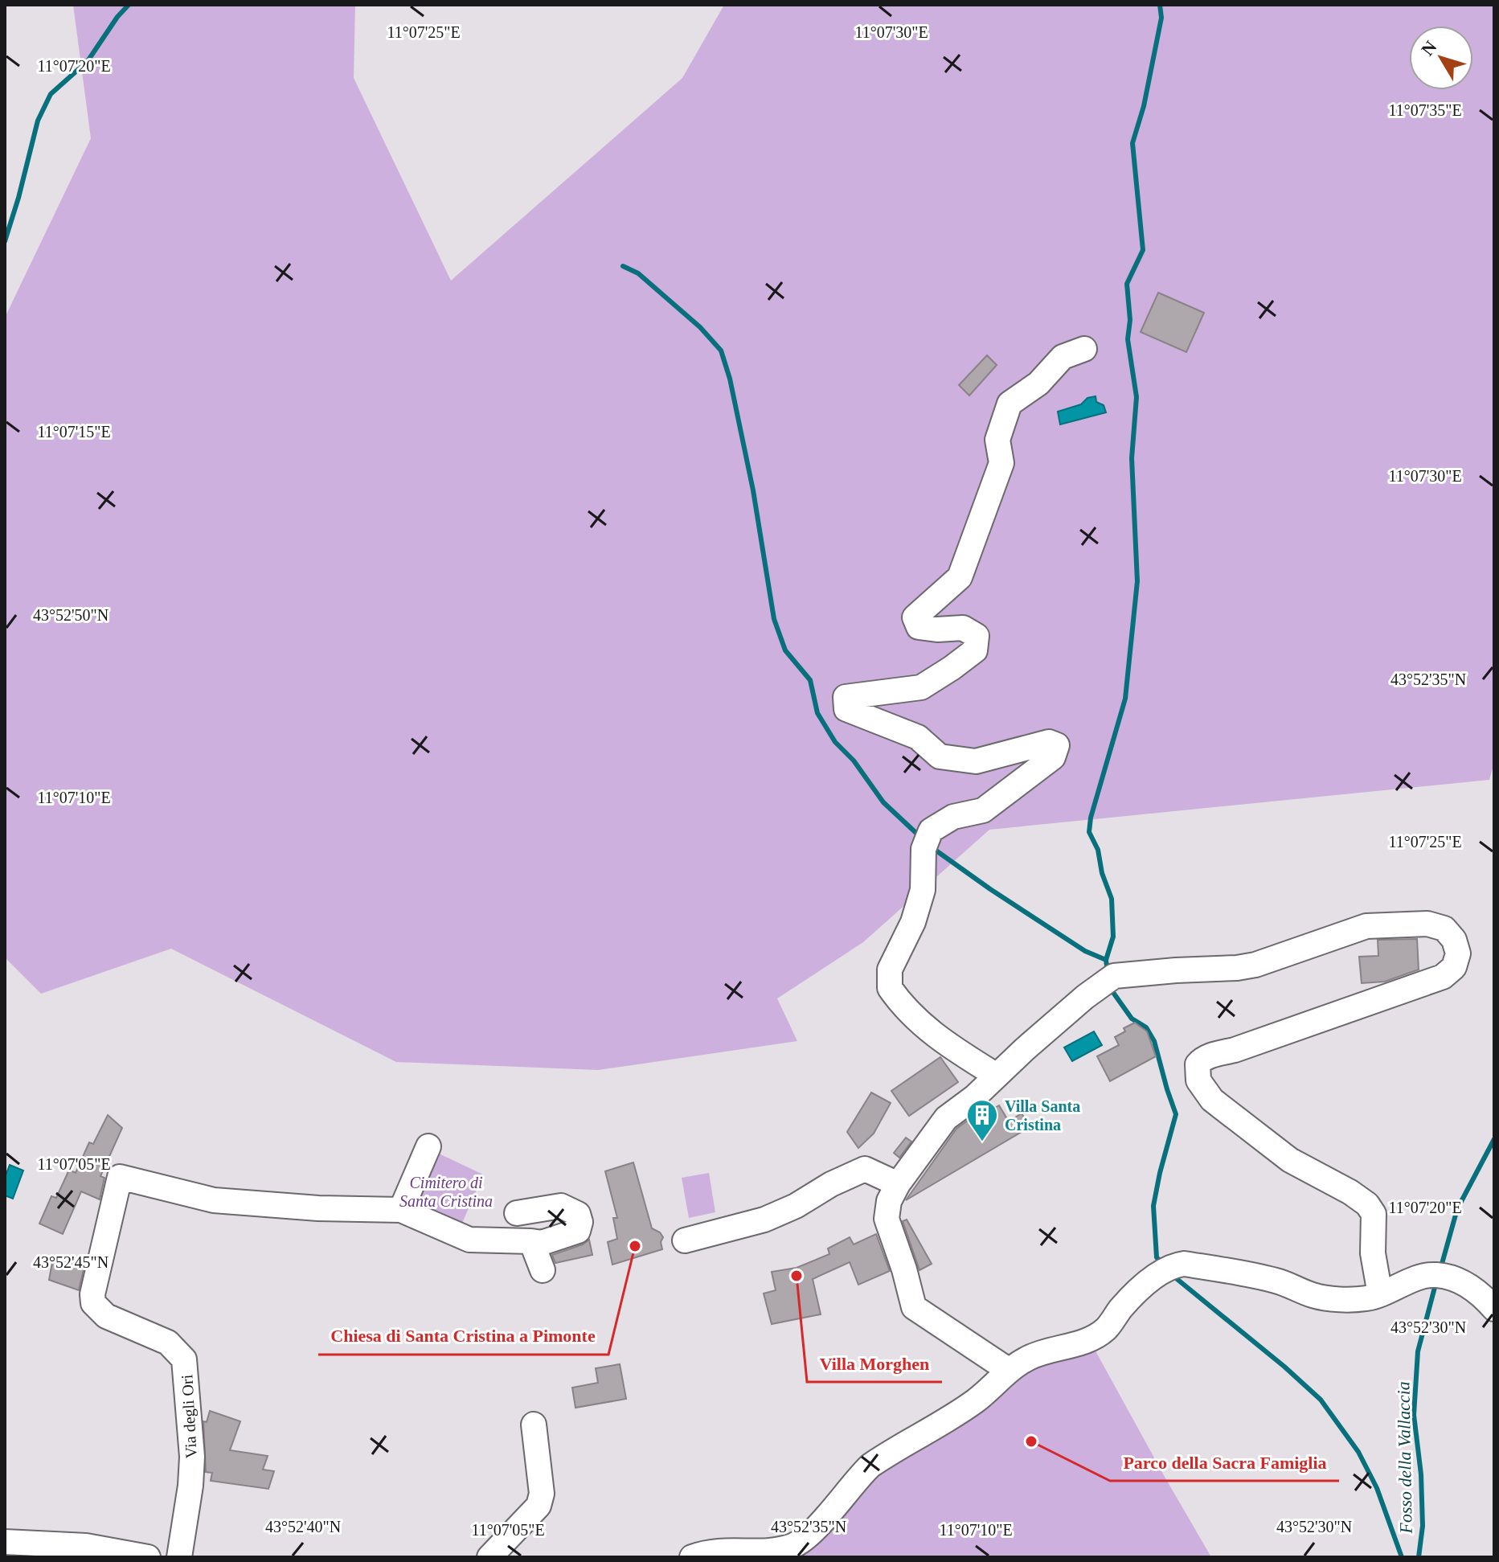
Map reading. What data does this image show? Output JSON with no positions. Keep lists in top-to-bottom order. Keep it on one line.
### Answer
{"streets":{"street":["Via degli Ori"]},"water":["Fosso della Vallaccia"],"parks":["Cimitero di Santa Cristina"],"places":{"building":["Villa Santa Cristina"],"other":["Chiesa di Santa Cristina a Pimonte","Villa Morghen","Parco della Sacra Famiglia"]},"north":"top left","coordinates":["11°07'30\"E","11°07'25\"E","11°07'20\"E","11°07'35\"E","11°07'15\"E","43°52'50\"N","43°52'35\"N","11°07'10\"E","11°07'05\"E","43°52'45\"N","43°52'30\"N","43°52'40\"N"]}
